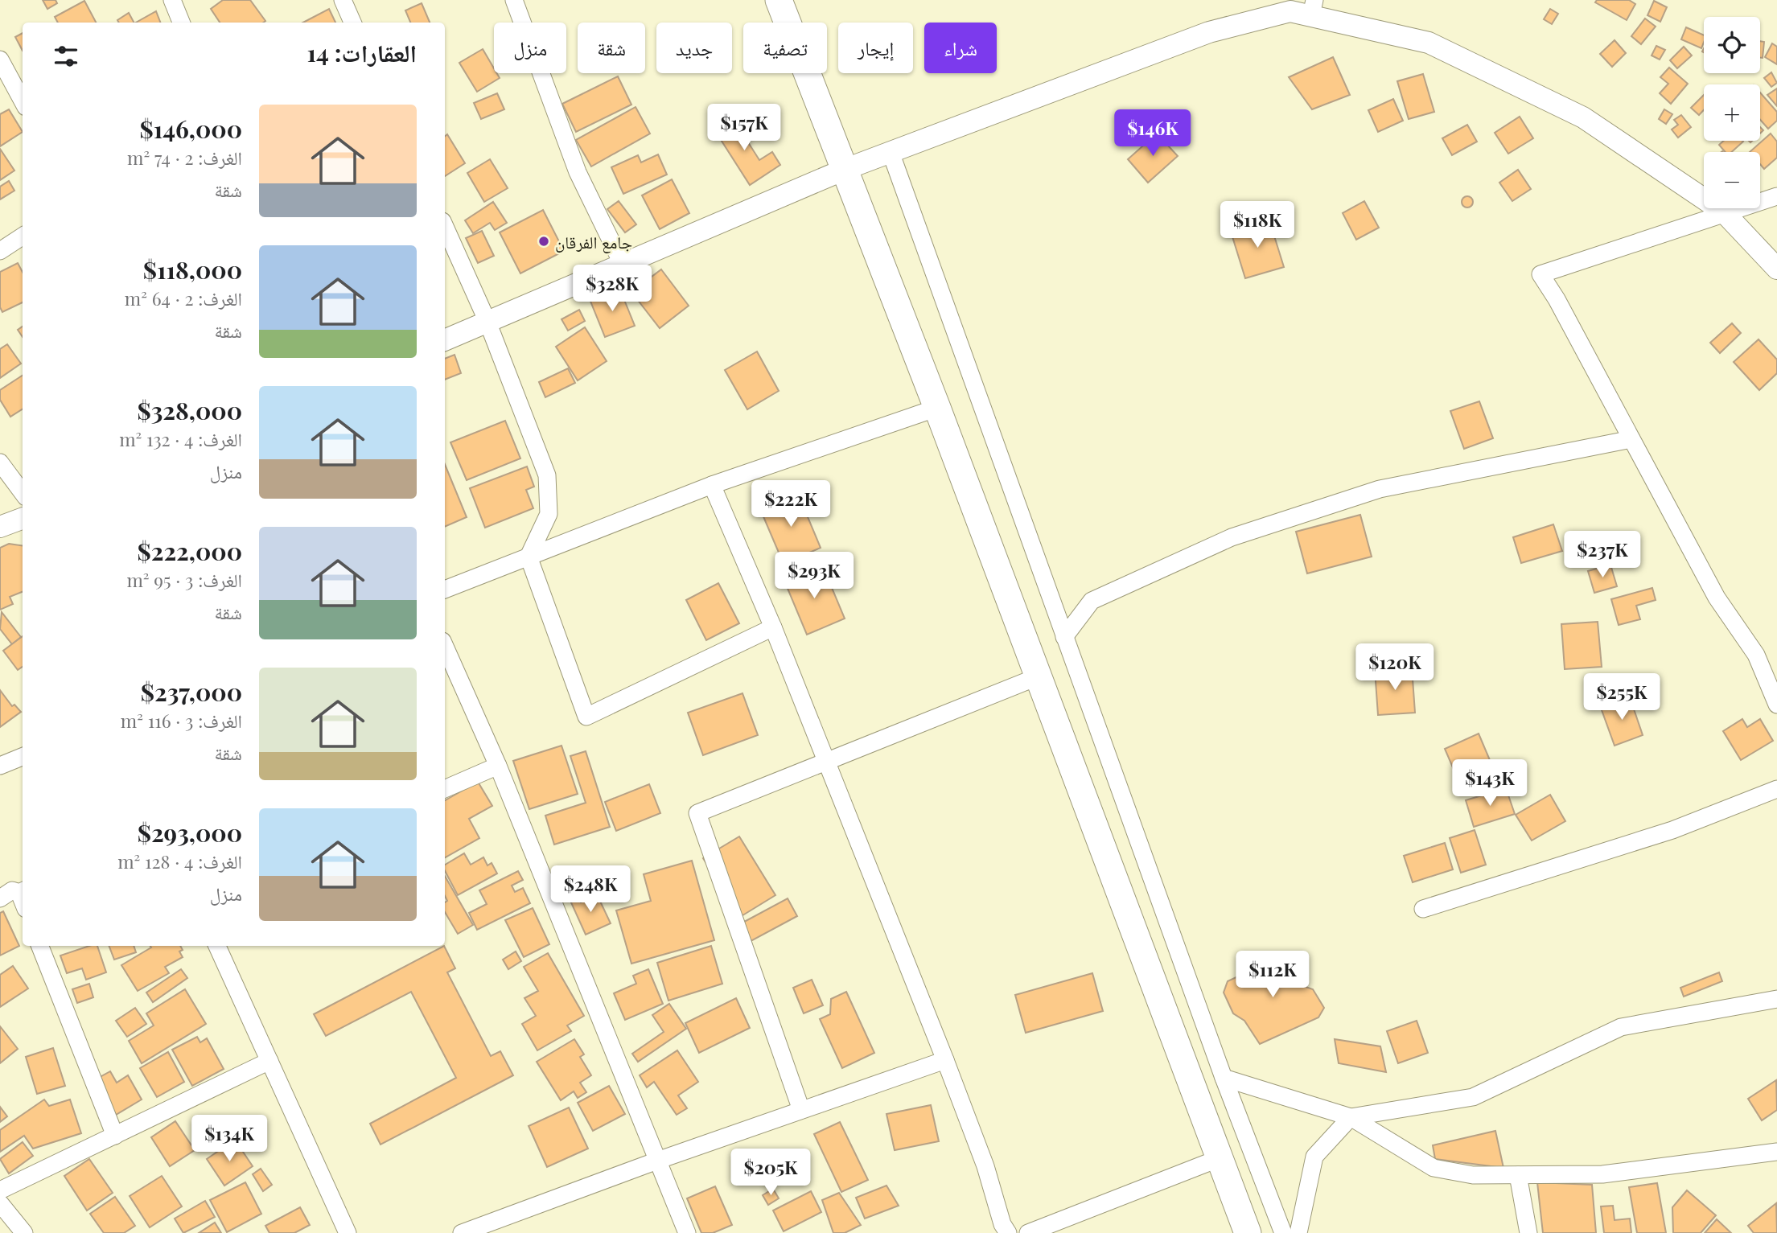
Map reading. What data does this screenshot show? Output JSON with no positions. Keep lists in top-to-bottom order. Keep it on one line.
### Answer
{"places":["جامع الفرقان"],"page":{"map_buttons":["+","−"],"chip":["شراء","إيجار","تصفية","جديد","شقة","منزل"],"heading":"العقارات: 14","list":[{"name":"$146,000","note":"الغرف: 2 · 74 m² · شقة"},{"name":"$118,000","note":"الغرف: 2 · 64 m² · شقة"},{"name":"$328,000","note":"الغرف: 4 · 132 m² · منزل"},{"name":"$222,000","note":"الغرف: 3 · 95 m² · شقة"},{"name":"$237,000","note":"الغرف: 3 · 116 m² · شقة"},{"name":"$293,000","note":"الغرف: 4 · 128 m² · منزل"}],"price":["$157K","$146K","$118K","$328K","$222K","$237K","$293K","$120K","$255K","$143K","$248K","$112K","$134K","$205K"]}}
